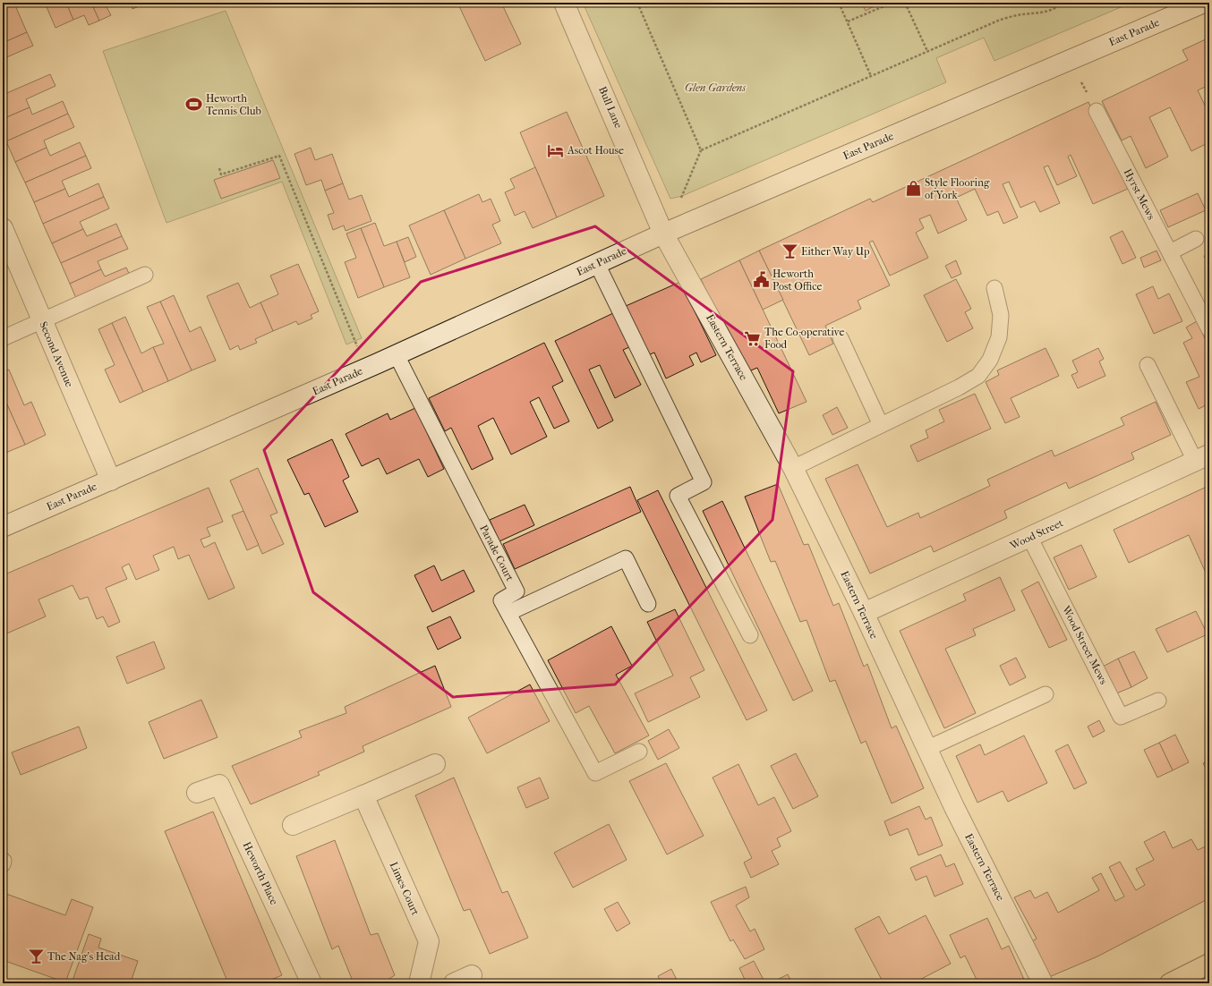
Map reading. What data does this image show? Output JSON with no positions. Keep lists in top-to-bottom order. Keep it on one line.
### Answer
{"streets":{"street":["East Parade","Bull Lane","Eastern Terrace","Second Avenue","Wood Street","Heworth Place","Limes Court"],"lane":["Hyrst Mews","Parade Court","Wood Street Mews"]},"crossings":[["East Parade","Bull Lane"],["East Parade","Eastern Terrace"],["East Parade","Second Avenue"],["East Parade","Parade Court"],["Bull Lane","Eastern Terrace"],["Eastern Terrace","Wood Street"],["Wood Street","Wood Street Mews"]],"parks":["Glen Gardens"],"places":{"sports":["Heworth Tennis Club"],"hotel":["Ascot House"],"shop":["Style Flooring of York"],"bar":["Either Way Up","The Nag's Head"],"public building":["Heworth Post Office"],"supermarket":["The Co-operative Food"]}}
